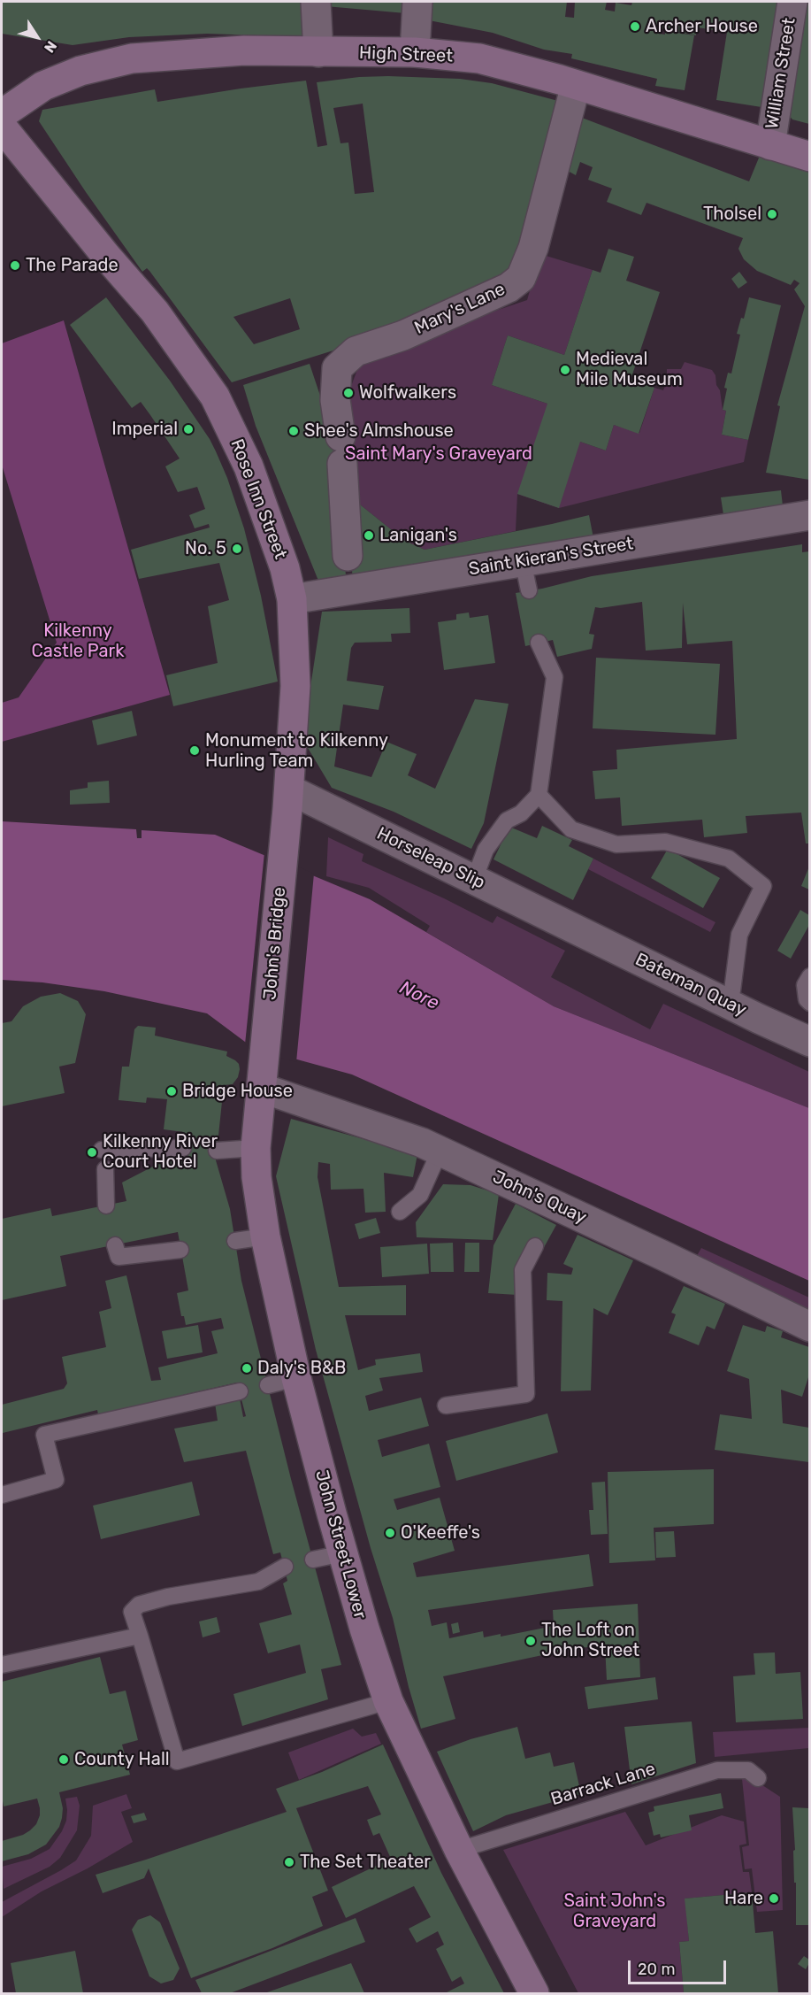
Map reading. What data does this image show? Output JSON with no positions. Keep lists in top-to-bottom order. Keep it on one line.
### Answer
{"streets":{"main road":["High Street","Rose Inn Street","John's Bridge","John Street Lower"],"street":["William Street","Mary's Lane","Saint Kieran's Street","Horseleap Slip","Bateman Quay","John's Quay"],"lane":["Barrack Lane"]},"crossings":[["High Street","William Street"],["High Street","Mary's Lane"],["Rose Inn Street","Saint Kieran's Street"],["Rose Inn Street","Horseleap Slip"],["Rose Inn Street","John's Bridge"],["Horseleap Slip","Bateman Quay"],["John's Bridge","John's Quay"],["John's Bridge","John Street Lower"],["John's Quay","John Street Lower"],["John Street Lower","Barrack Lane"]],"water":["Nore"],"parks":["Saint Mary's Graveyard","Kilkenny Castle Park","Saint John's Graveyard"],"places":["Archer House","Tholsel","The Parade","Medieval Mile Museum","Wolfwalkers","Imperial","Shee's Almshouse","Lanigan's","No. 5","Monument to Kilkenny Hurling Team","Bridge House","Kilkenny River Court Hotel","Daly's B&B","O'Keeffe's","The Loft on John Street","County Hall","The Set Theater","Hare"],"scale_bar":"20 m","north":"bottom right"}
